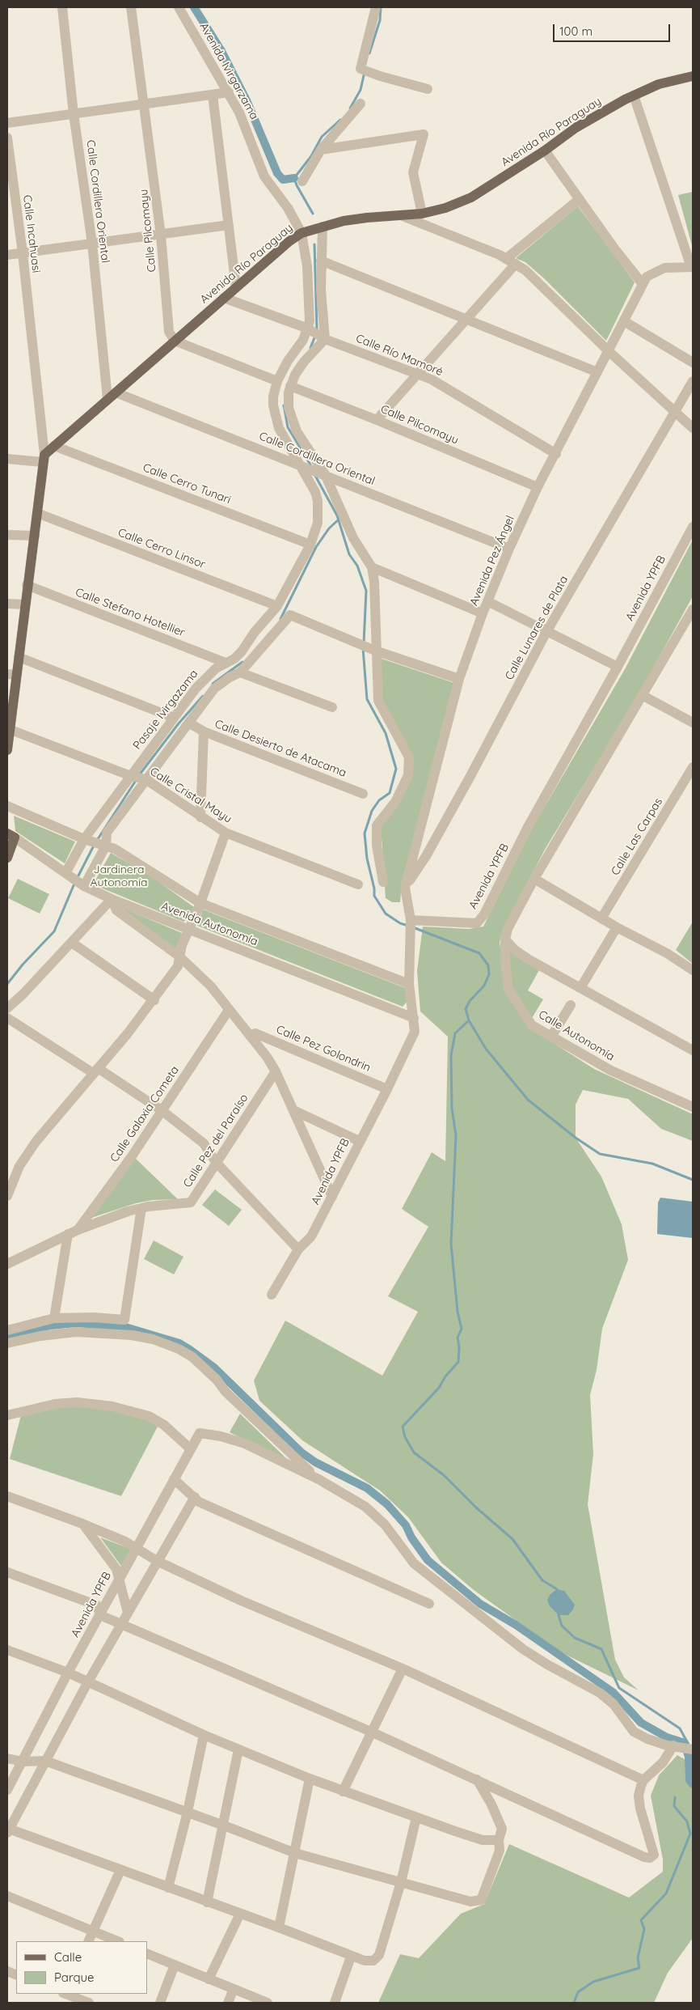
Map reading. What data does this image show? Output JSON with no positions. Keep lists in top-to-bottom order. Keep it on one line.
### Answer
{"streets":{"main road":["Avenida Río Paraguay","Calle Incahuasi"],"street":["Avenida Ivirgarzama","Calle Cordillera Oriental","Calle Pilcomayu","Calle Río Mamoré","Calle Cerro Tunari","Calle Cerro Linsor","Avenida Pez Ángel","Avenida YPFB","Calle Stefano Hotellier","Calle Lunares de Plata","Pasaje Ivirgazama","Calle Desierto de Atacama","Calle Cristal Mayu","Calle Las Carpas","Avenida Autonomía","Calle Autonomía","Calle Pez Golondrin","Calle Galaxia Cometa","Calle Pez del Paraíso"]},"crossings":[["Avenida Ivirgarzama","Avenida Río Paraguay"],["Avenida Ivirgarzama","Pasaje Ivirgazama"],["Avenida Río Paraguay","Calle Cordillera Oriental"],["Avenida Río Paraguay","Calle Pilcomayu"],["Avenida Río Paraguay","Calle Incahuasi"],["Avenida Río Paraguay","Calle Río Mamoré"],["Avenida Río Paraguay","Calle Cerro Tunari"],["Avenida Río Paraguay","Pasaje Ivirgazama"],["Calle Cordillera Oriental","Avenida Pez Ángel"],["Calle Cordillera Oriental","Pasaje Ivirgazama"],["Calle Pilcomayu","Avenida Pez Ángel"],["Calle Pilcomayu","Pasaje Ivirgazama"],["Calle Incahuasi","Calle Cerro Linsor"],["Calle Incahuasi","Calle Stefano Hotellier"],["Calle Incahuasi","Calle Cristal Mayu"],["Calle Río Mamoré","Avenida Pez Ángel"],["Calle Río Mamoré","Pasaje Ivirgazama"],["Calle Cerro Tunari","Pasaje Ivirgazama"],["Calle Cerro Linsor","Pasaje Ivirgazama"],["Avenida Pez Ángel","Avenida YPFB"],["Avenida Pez Ángel","Calle Lunares de Plata"],["Avenida YPFB","Avenida Autonomía"],["Avenida YPFB","Calle Pez Golondrin"],["Calle Stefano Hotellier","Pasaje Ivirgazama"],["Pasaje Ivirgazama","Calle Cristal Mayu"],["Pasaje Ivirgazama","Avenida Autonomía"],["Calle Galaxia Cometa","Calle Pez del Paraíso"]],"parks":["Jardinera Autonomía"],"legend":["Calle","Parque"],"scale_bar":"100 m"}
